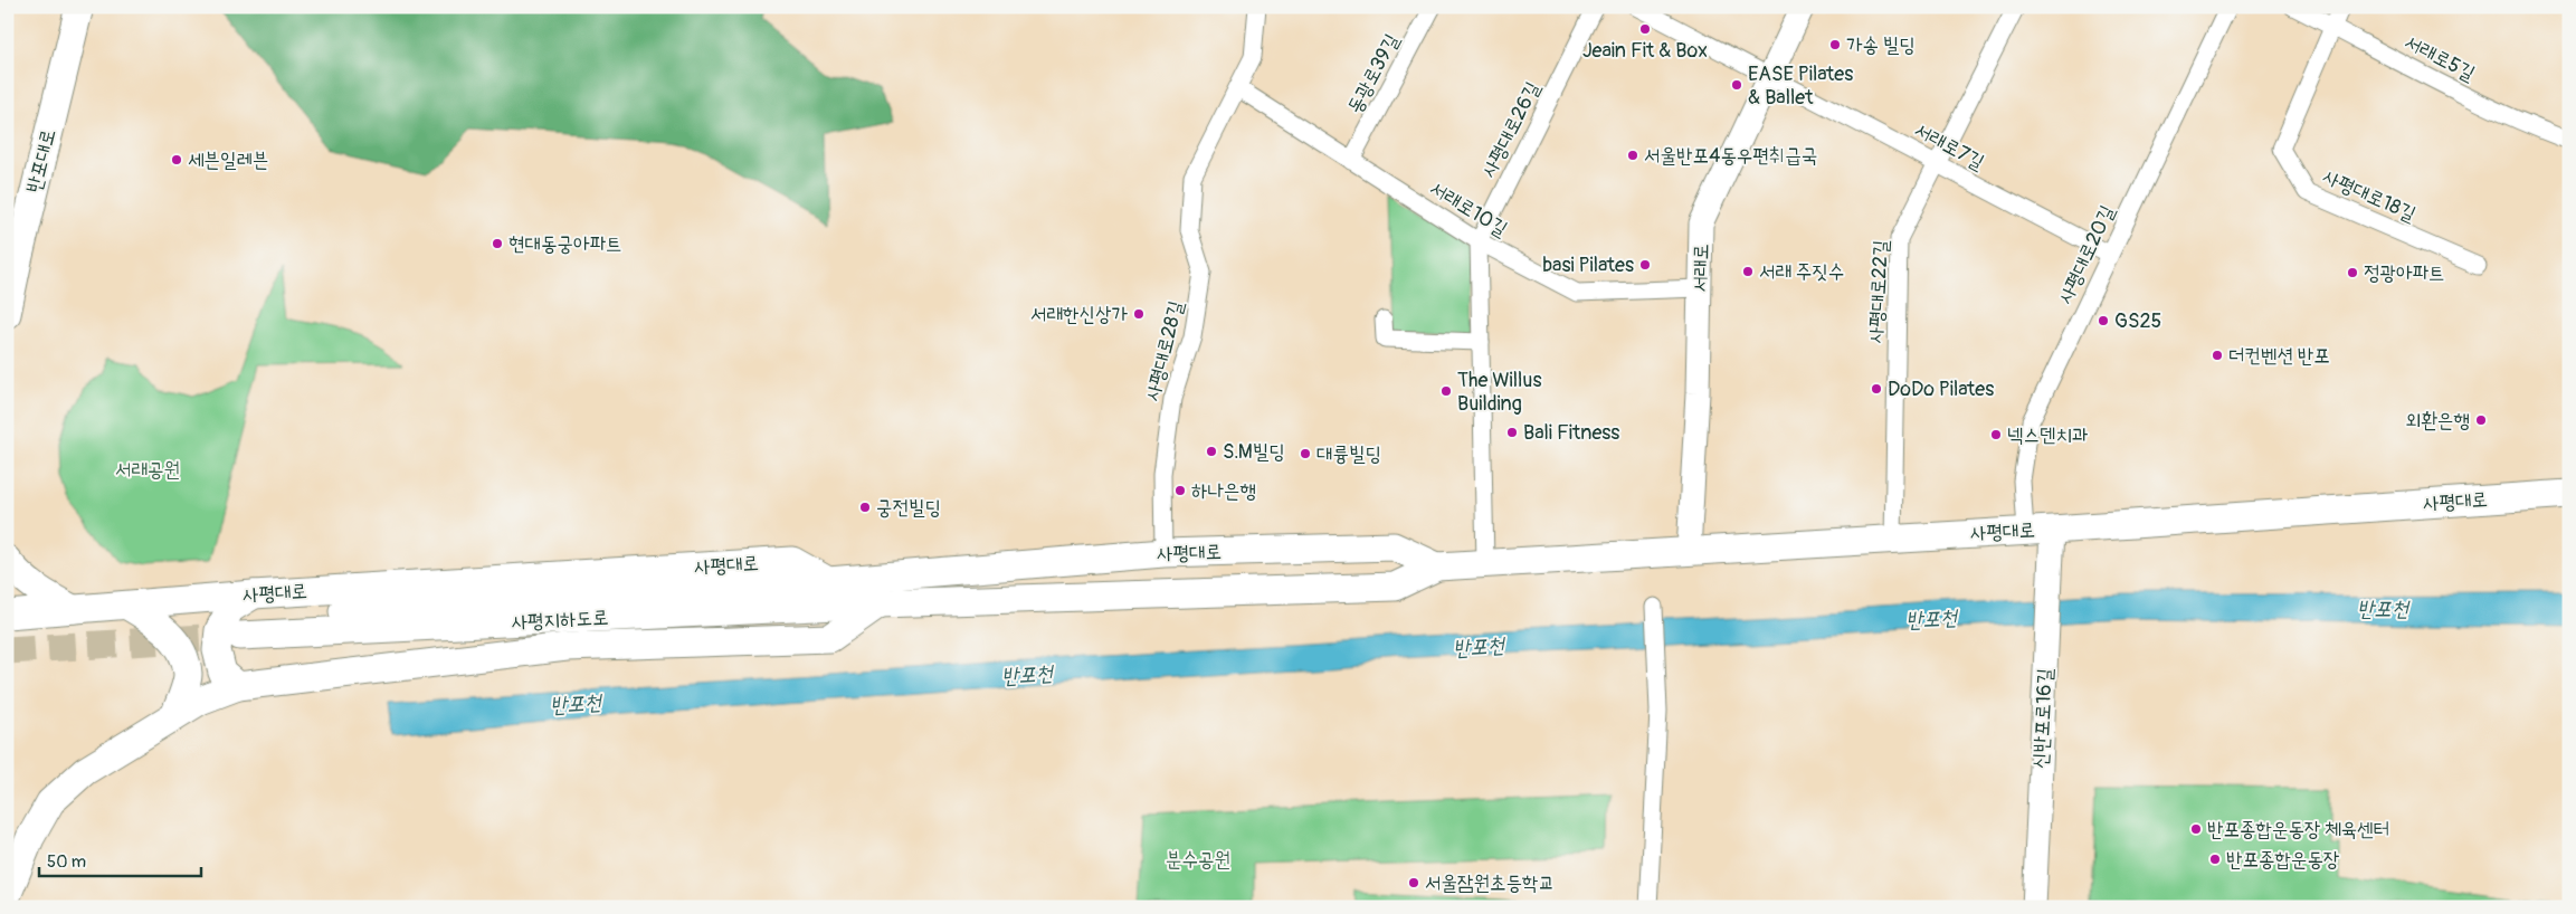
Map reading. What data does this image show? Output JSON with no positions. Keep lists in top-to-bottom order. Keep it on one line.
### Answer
{"streets":{"main road":["반포대로","사평대로","사평지하도로"],"street":["서래로5길","동광로39길","사평대로26길","서래로7길","사평대로18길","서래로10길","사평대로20길","서래로","사평대로22길","사평대로28길","신반포로16길"]},"crossings":[["서래로5길","사평대로18길"],["동광로39길","서래로10길"],["사평대로26길","서래로10길"],["사평대로26길","사평대로"],["서래로7길","사평대로20길"],["서래로7길","서래로"],["서래로7길","사평대로22길"],["서래로10길","서래로"],["서래로10길","사평대로28길"],["사평대로20길","사평대로"],["사평대로20길","신반포로16길"],["서래로","사평대로"],["사평대로22길","사평대로"],["사평대로28길","사평대로"],["사평대로","사평지하도로"],["사평대로","신반포로16길"]],"water":["반포천"],"parks":["서래공원","분수공원"],"places":["Jeain Fit & Box","가송 빌딩","EASE Pilates & Ballet","서울반포4동우편취급국","세븐일레븐","현대동궁아파트","basi Pilates","서래 주짓수","정광아파트","서래한신상가","GS25","더컨벤션 반포","DoDo Pilates","The Willus Building","외환은행","Bali Fitness","넥스덴치과","S.M빌딩","대륭빌딩","하나은행","궁전빌딩","반포종합운동장 체육센터","반포종합운동장","서울잠원초등학교"],"scale_bar":"50 m"}
